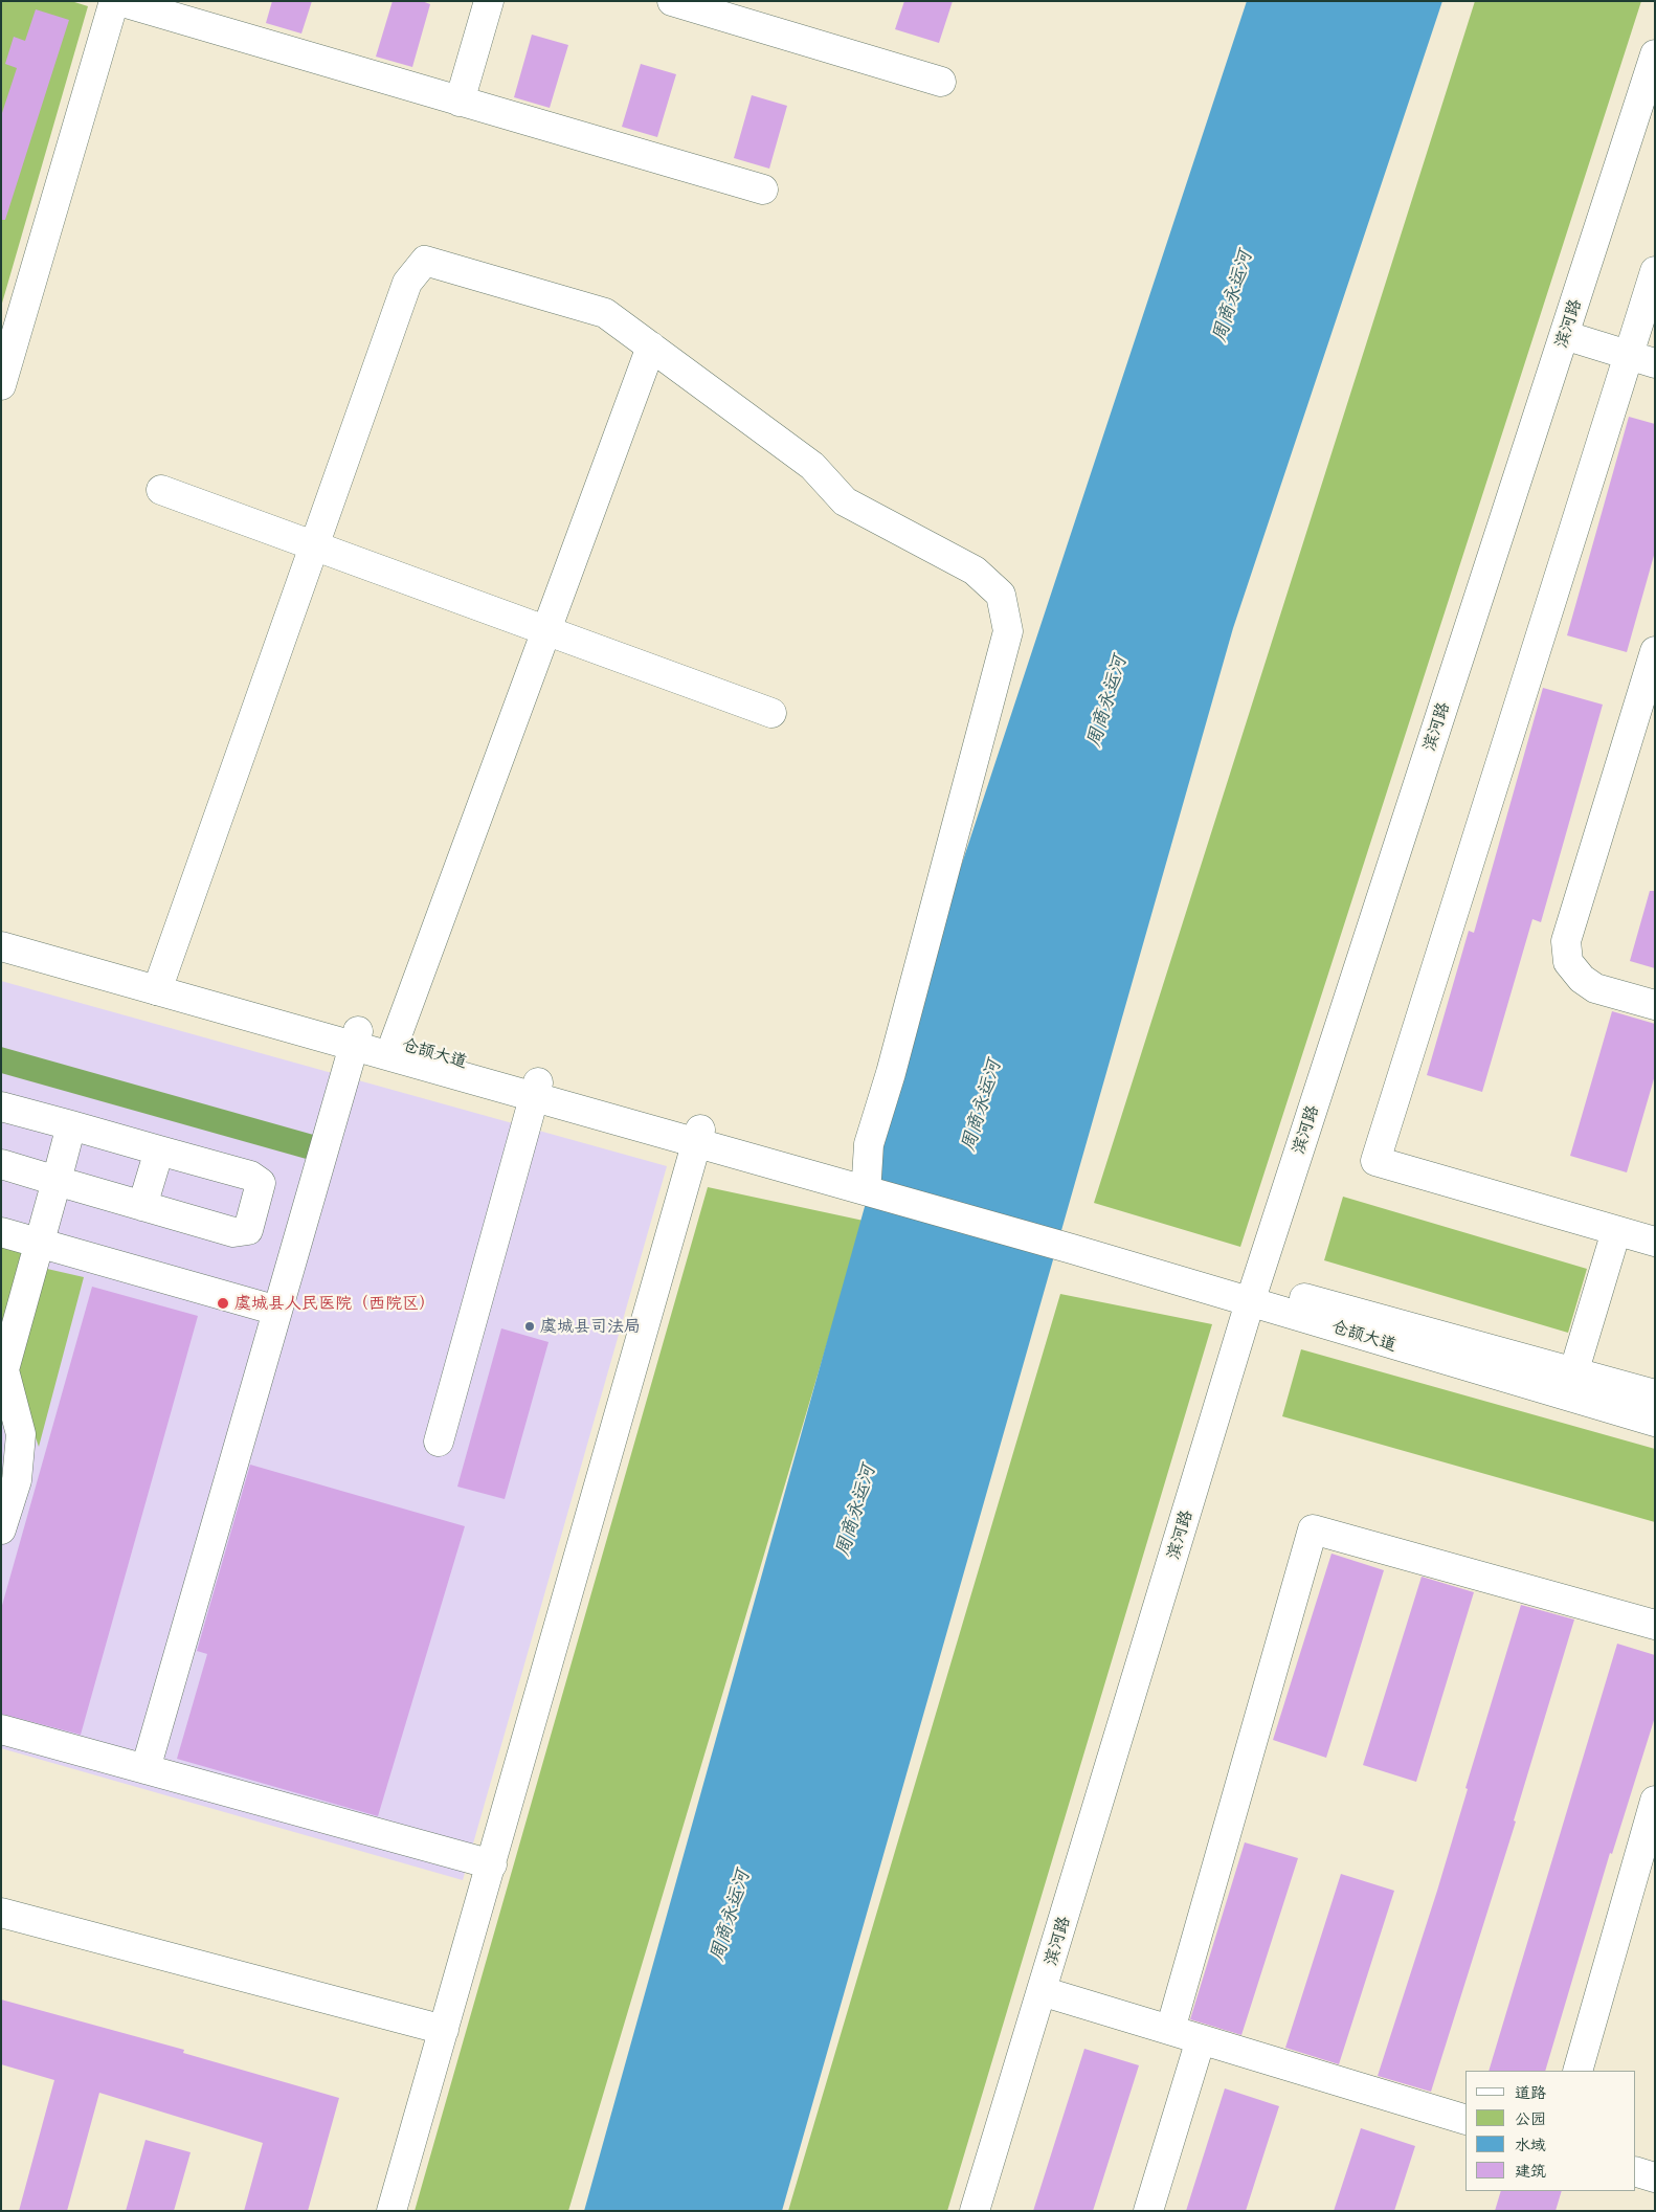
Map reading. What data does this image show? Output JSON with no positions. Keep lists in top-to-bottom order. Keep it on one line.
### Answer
{"streets":{"street":["滨河路","仓颉大道"]},"crossings":[["滨河路","仓颉大道"]],"water":["周商永运河"],"places":["虞城县人民医院（西院区）","虞城县司法局"],"legend":["道路","公园","水域","建筑"]}
